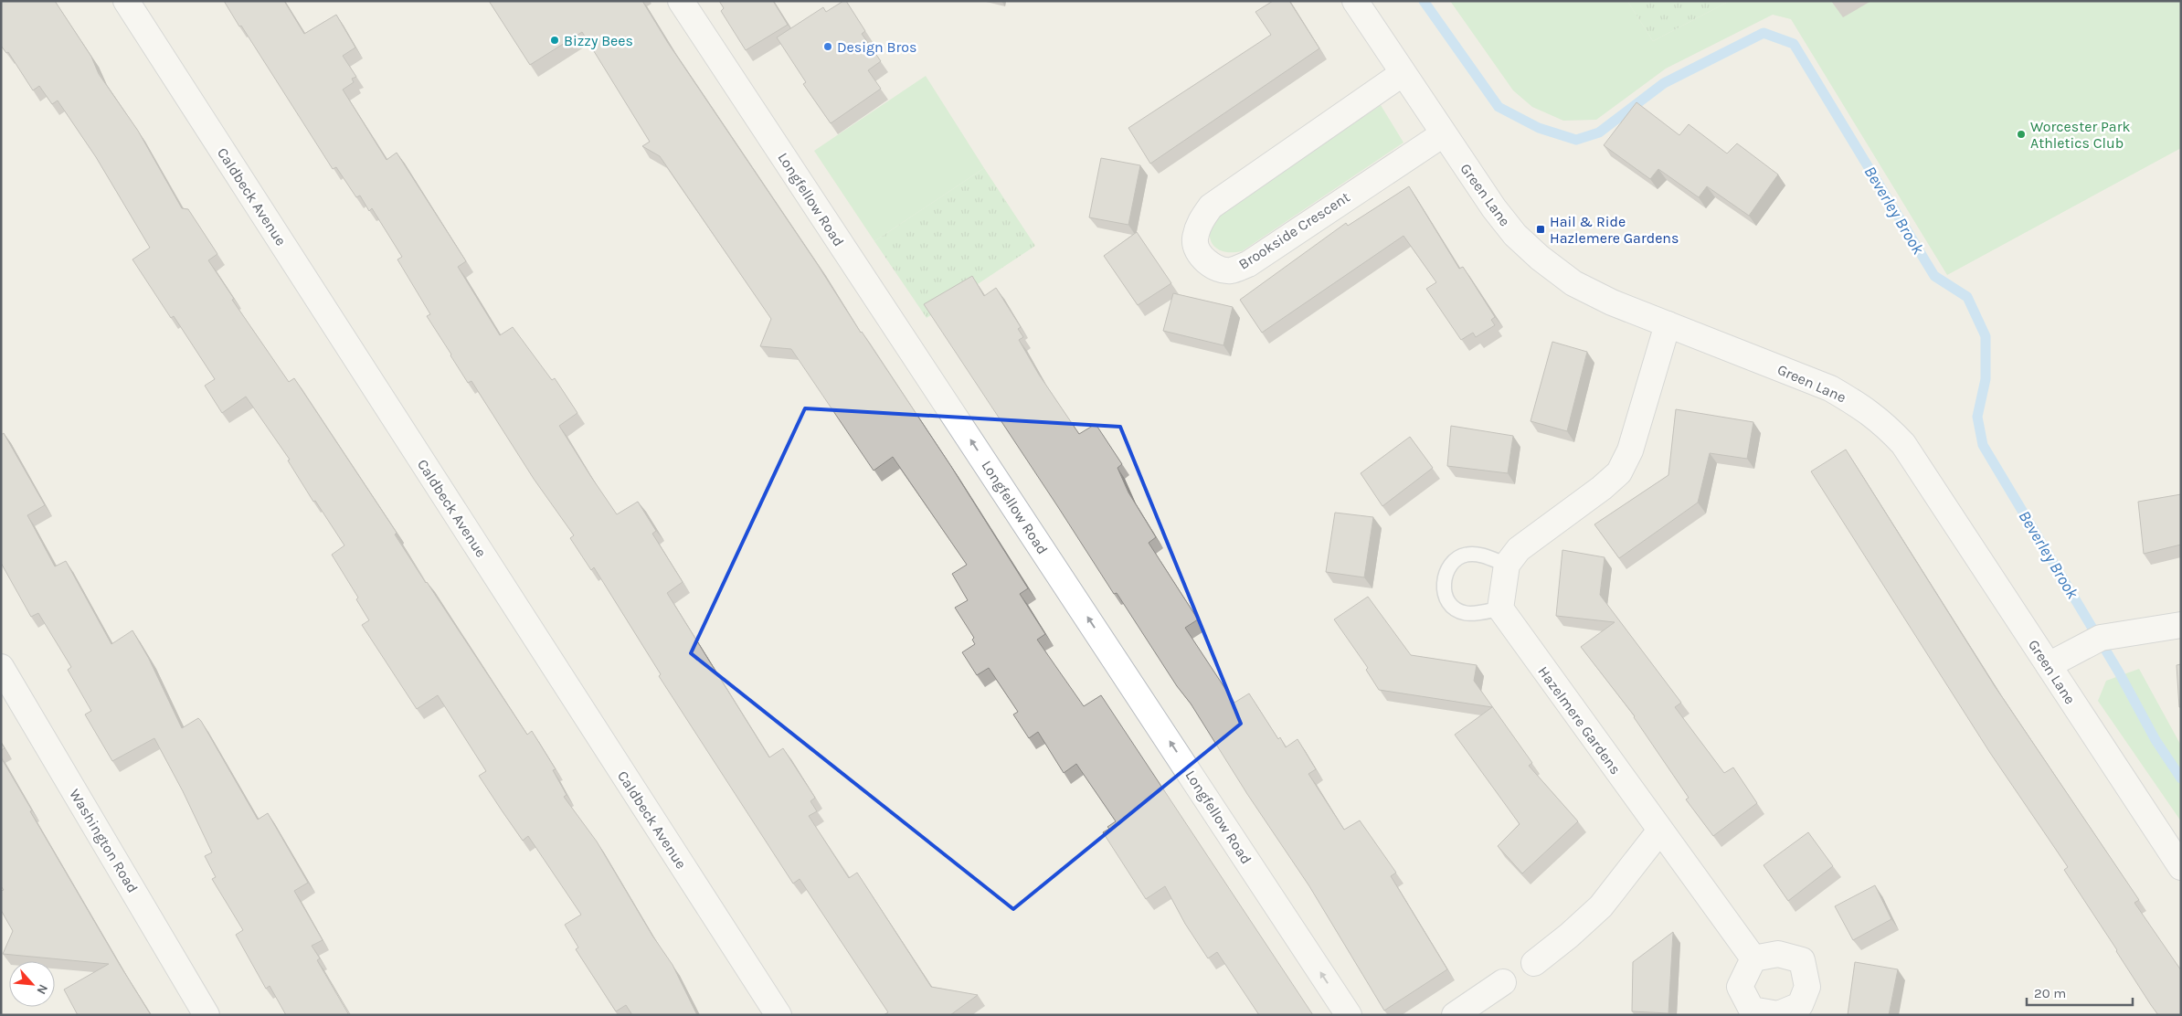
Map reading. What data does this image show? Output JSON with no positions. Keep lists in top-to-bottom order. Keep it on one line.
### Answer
{"streets":{"street":["Green Lane","Caldbeck Avenue","Longfellow Road","Brookside Crescent","Hazelmere Gardens","Washington Road"]},"crossings":[["Green Lane","Brookside Crescent"]],"one_way":["Longfellow Road"],"water":["Beverley Brook"],"places":{"other":["Bizzy Bees","Design Bros","Worcester Park Athletics Club"],"transit":["Hail & Ride Hazlemere Gardens"]},"scale_bar":"20 m","north":"bottom right"}
